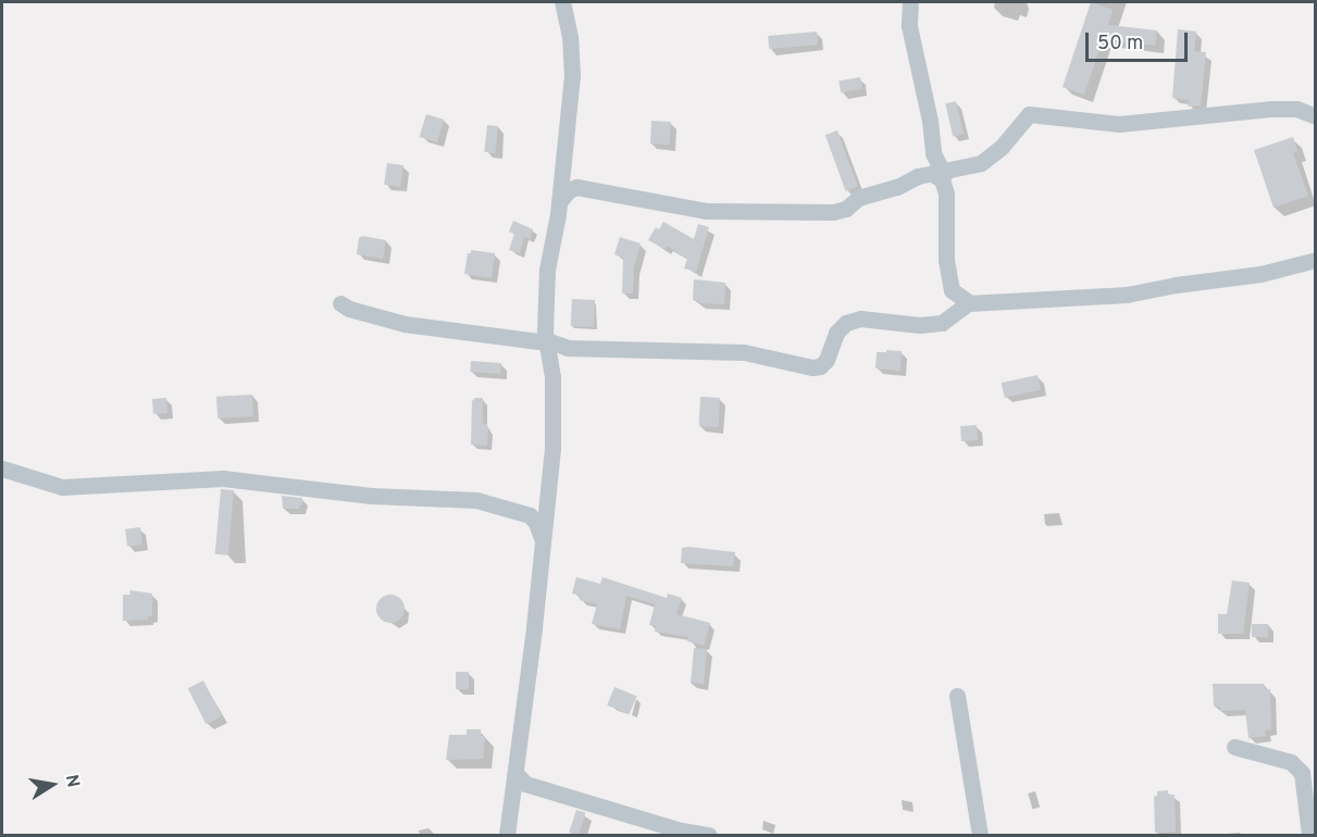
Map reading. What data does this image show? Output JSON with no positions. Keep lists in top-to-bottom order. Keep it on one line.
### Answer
{"scale_bar":"50 m","north":"right"}
